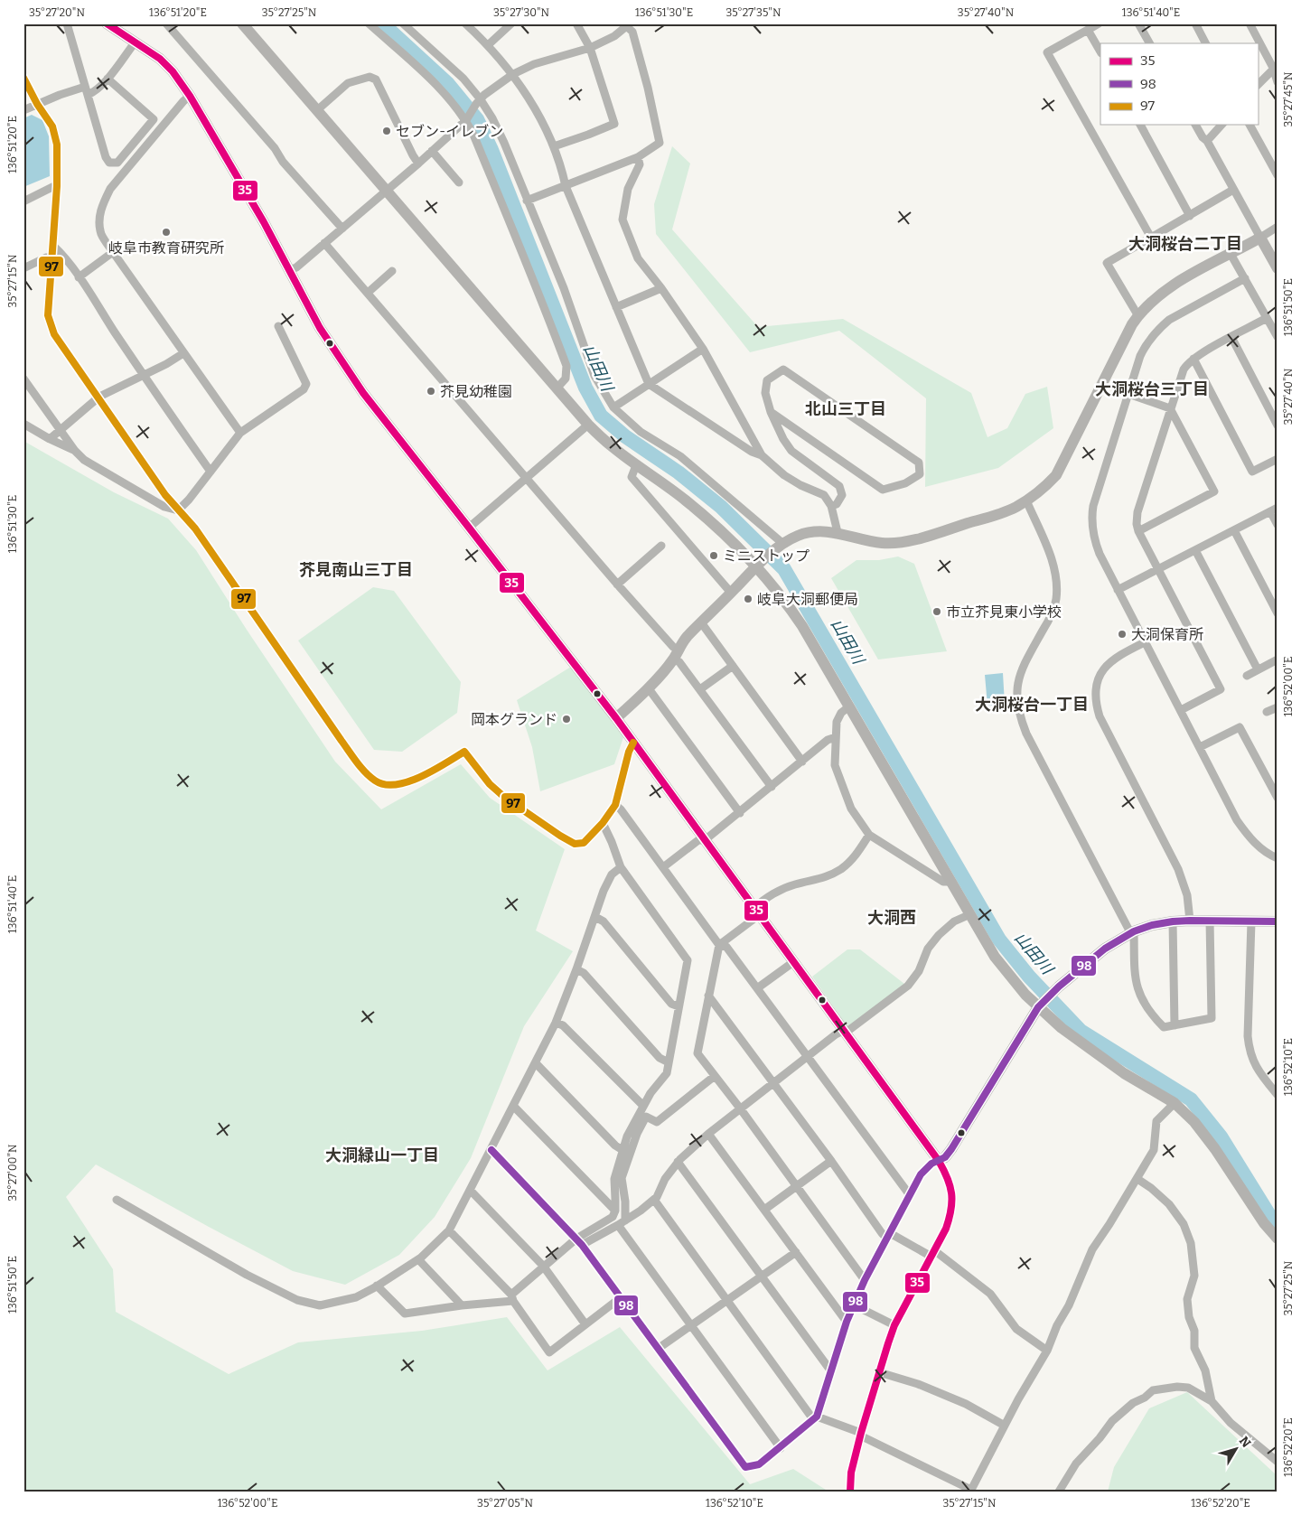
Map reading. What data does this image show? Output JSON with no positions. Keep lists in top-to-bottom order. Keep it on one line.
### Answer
{"districts":["大洞桜台二丁目","大洞桜台三丁目","北山三丁目","芥見南山三丁目","大洞桜台一丁目","大洞西","大洞緑山一丁目"],"water":["山田川"],"places":["セブン-イレブン","岐阜市教育研究所","芥見幼稚園","ミニストップ","岐阜大洞郵便局","市立芥見東小学校","大洞保育所","岡本グランド"],"lines":["transit line 35","transit line 97","transit line 98"],"legend":["35","98","97"],"north":"top right","coordinates":["35°27'20\"N","136°51'20\"E","35°27'25\"N","35°27'30\"N","136°51'30\"E","35°27'35\"N","35°27'40\"N","136°51'40\"E","35°27'45\"N","35°27'15\"N","136°51'50\"E","136°52'00\"E","136°52'10\"E","35°27'00\"N","136°52'20\"E","35°27'05\"N"]}
